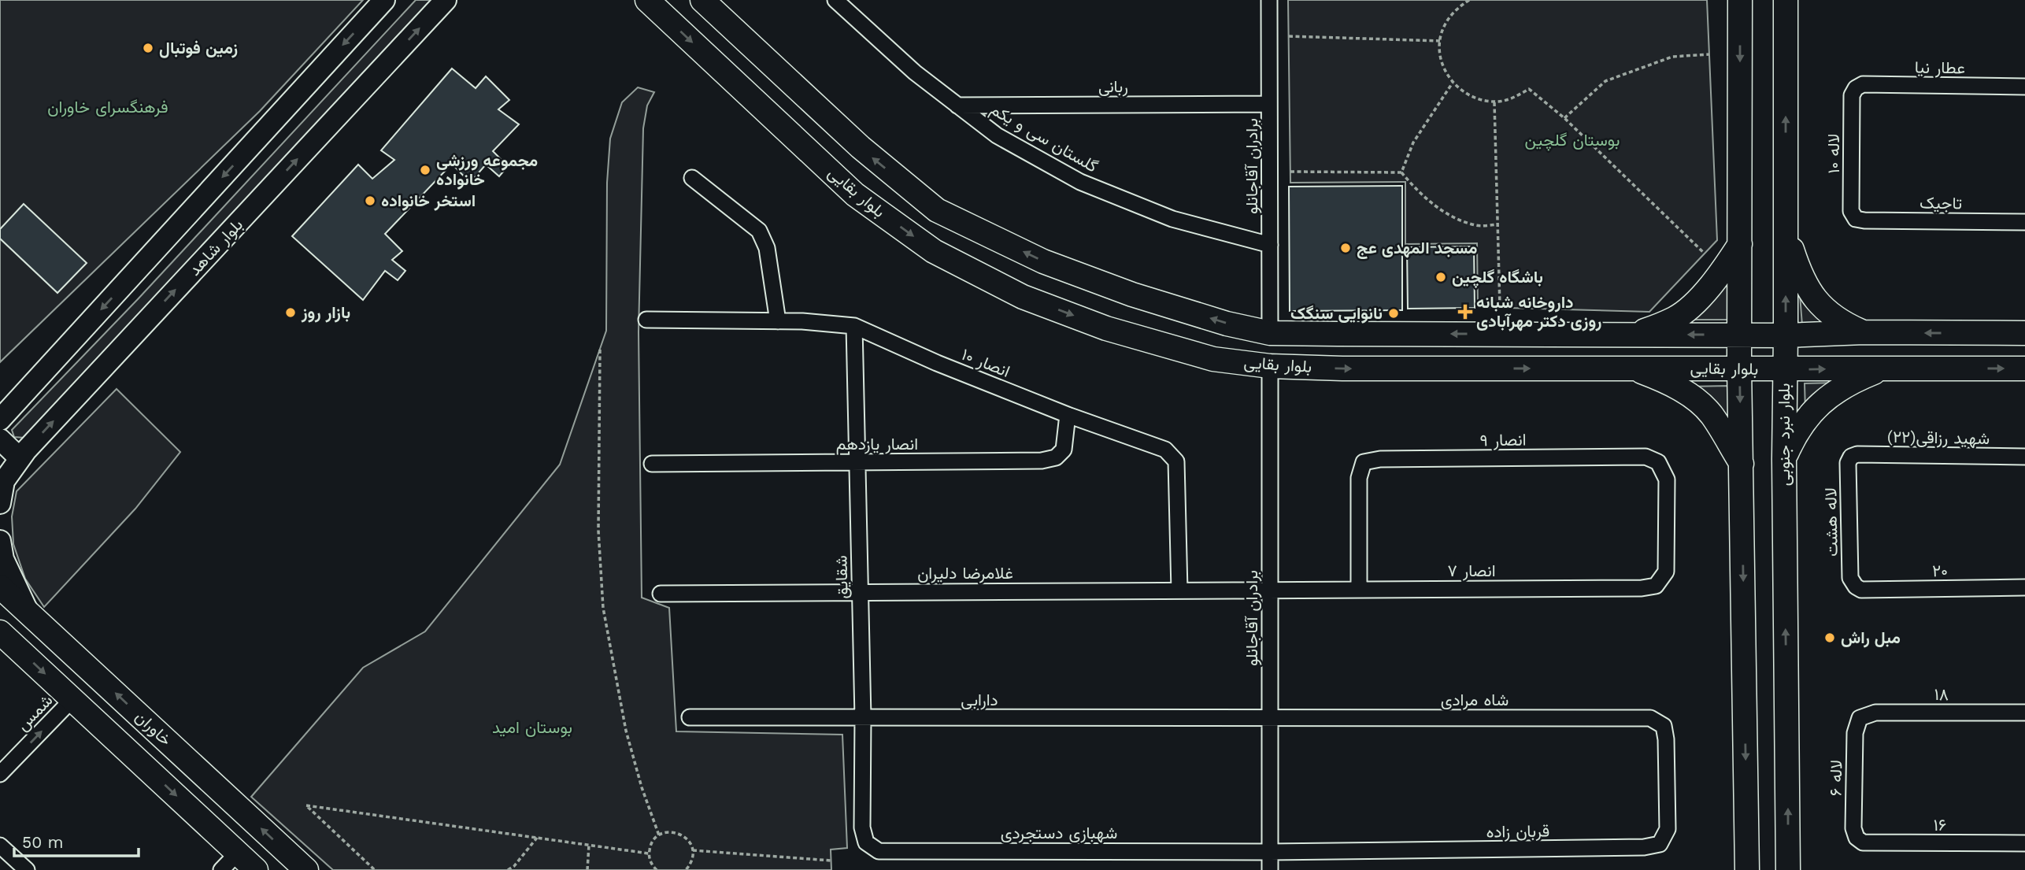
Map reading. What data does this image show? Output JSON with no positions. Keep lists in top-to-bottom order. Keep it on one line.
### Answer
{"streets":{"main road":["بلوار بقایی","بلوار شاهد","بلوار نبرد جنوبی","خاوران"],"street":["عطار نیا","ربانی","گلستان سی و یکم","لاله ۱۰","برادران آقاجانلو","تاجیک","انصار ۱۰","شهید رزاقی(۲۲)","انصار ۹","انصار یازدهم","لاله هشت","انصار ۷","۲۰","غلامرضا دلیران","شقایق","۱۸","دارابی","شاه مرادی","شمس","لاله ۶","۱۶","قربان زاده","شهبازی دستجردی"]},"crossings":[["عطار نیا","لاله ۱۰"],["ربانی","گلستان سی و یکم"],["ربانی","برادران آقاجانلو"],["گلستان سی و یکم","برادران آقاجانلو"],["لاله ۱۰","تاجیک"],["برادران آقاجانلو","بلوار بقایی"],["برادران آقاجانلو","انصار ۷"],["برادران آقاجانلو","غلامرضا دلیران"],["برادران آقاجانلو","دارابی"],["برادران آقاجانلو","شاه مرادی"],["برادران آقاجانلو","قربان زاده"],["برادران آقاجانلو","شهبازی دستجردی"],["بلوار بقایی","بلوار نبرد جنوبی"],["انصار ۱۰","انصار یازدهم"],["انصار ۱۰","غلامرضا دلیران"],["انصار ۱۰","شقایق"],["شهید رزاقی(۲۲)","لاله هشت"],["انصار ۹","انصار ۷"],["انصار یازدهم","شقایق"],["لاله هشت","۲۰"],["انصار ۷","غلامرضا دلیران"],["غلامرضا دلیران","شقایق"],["شقایق","دارابی"],["شقایق","شهبازی دستجردی"],["۱۸","لاله ۶"],["دارابی","شاه مرادی"],["شاه مرادی","قربان زاده"],["شمس","خاوران"],["لاله ۶","۱۶"],["قربان زاده","شهبازی دستجردی"]],"one_way":["شمس"],"parks":["فرهنگسرای خاوران","بوستان گلچین","بوستان امید"],"places":{"other":["زمین فوتبال","مجموعه ورزشی خانواده","استخر خانواده","مسجد المهدی عج","باشگاه گلچین","بازار روز","نانوایی سنگک","مبل راش"],"health":["داروخانه شبانه روزی دکتر مهرآبادی"]},"scale_bar":"50 m"}
